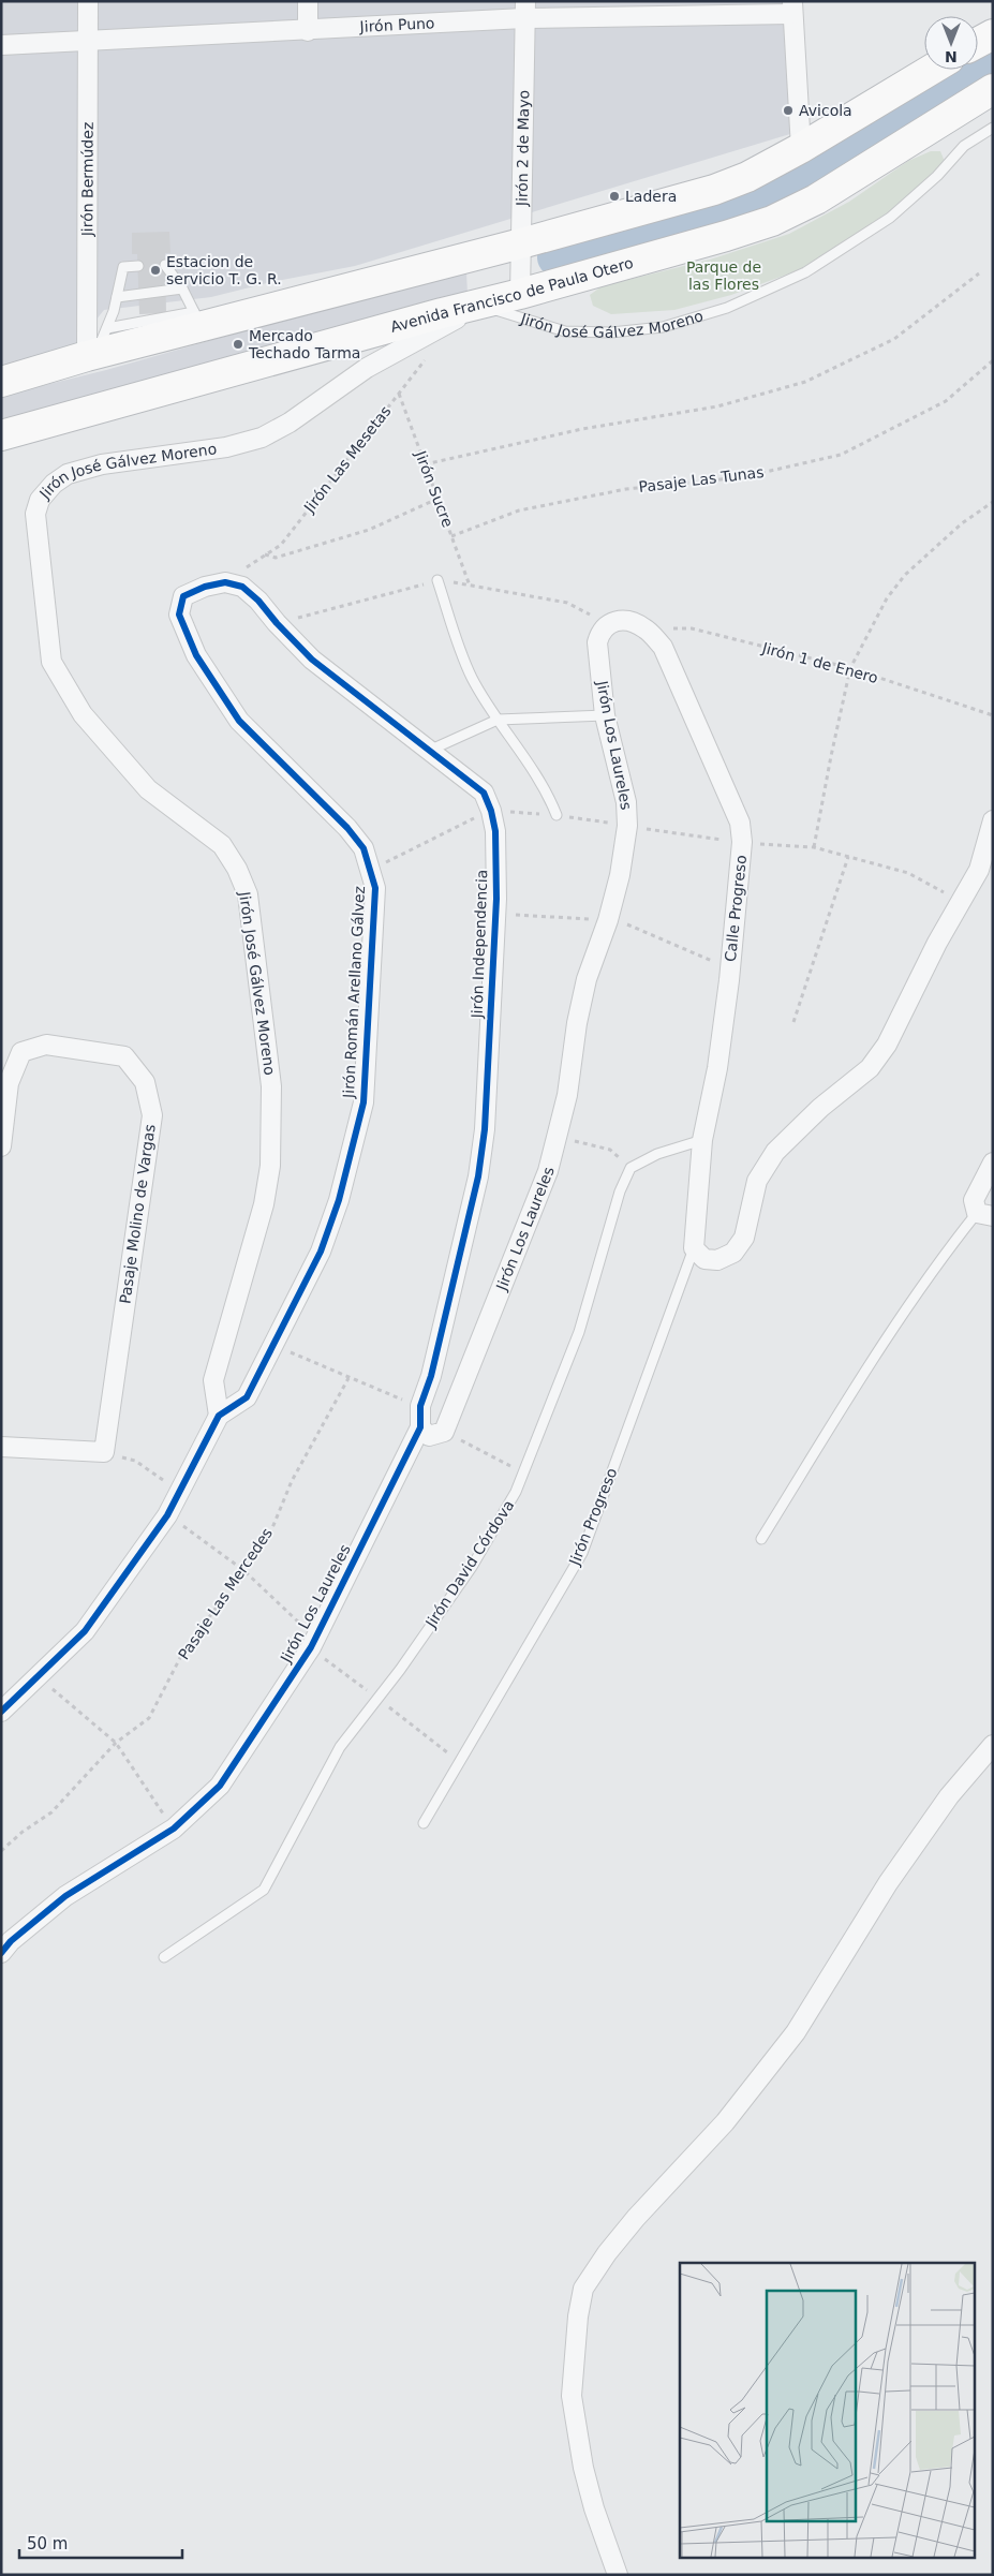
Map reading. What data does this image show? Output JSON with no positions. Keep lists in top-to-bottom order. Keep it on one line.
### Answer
{"streets":{"highway":["Avenida Francisco de Paula Otero"],"street":["Jirón Puno","Jirón 2 de Mayo","Jirón Bermúdez","Jirón José Gálvez Moreno","Jirón Los Laureles","Calle Progreso","Jirón Independencia","Jirón Román Arellano Gálvez","Pasaje Molino de Vargas"],"lane":["Jirón Progreso","Jirón David Córdova"],"path":["Jirón Las Mesetas","Pasaje Las Tunas","Jirón Sucre","Jirón 1 de Enero","Pasaje Las Mercedes"]},"crossings":[["Jirón Puno","Jirón 2 de Mayo"],["Jirón Puno","Jirón Bermúdez"],["Jirón 2 de Mayo","Avenida Francisco de Paula Otero"],["Avenida Francisco de Paula Otero","Jirón José Gálvez Moreno"],["Jirón José Gálvez Moreno","Jirón Román Arellano Gálvez"],["Jirón Las Mesetas","Jirón Sucre"],["Jirón Las Mesetas","Jirón Independencia"],["Jirón Las Mesetas","Jirón Román Arellano Gálvez"],["Pasaje Las Tunas","Jirón Sucre"],["Jirón 1 de Enero","Calle Progreso"],["Jirón Los Laureles","Jirón Independencia"],["Calle Progreso","Jirón Progreso"],["Jirón Independencia","Jirón Román Arellano Gálvez"]],"parks":["Parque de las Flores"],"places":["Avicola","Ladera","Estacion de servicio T. G. R.","Mercado Techado Tarma"],"scale_bar":"50 m","north":"bottom"}
